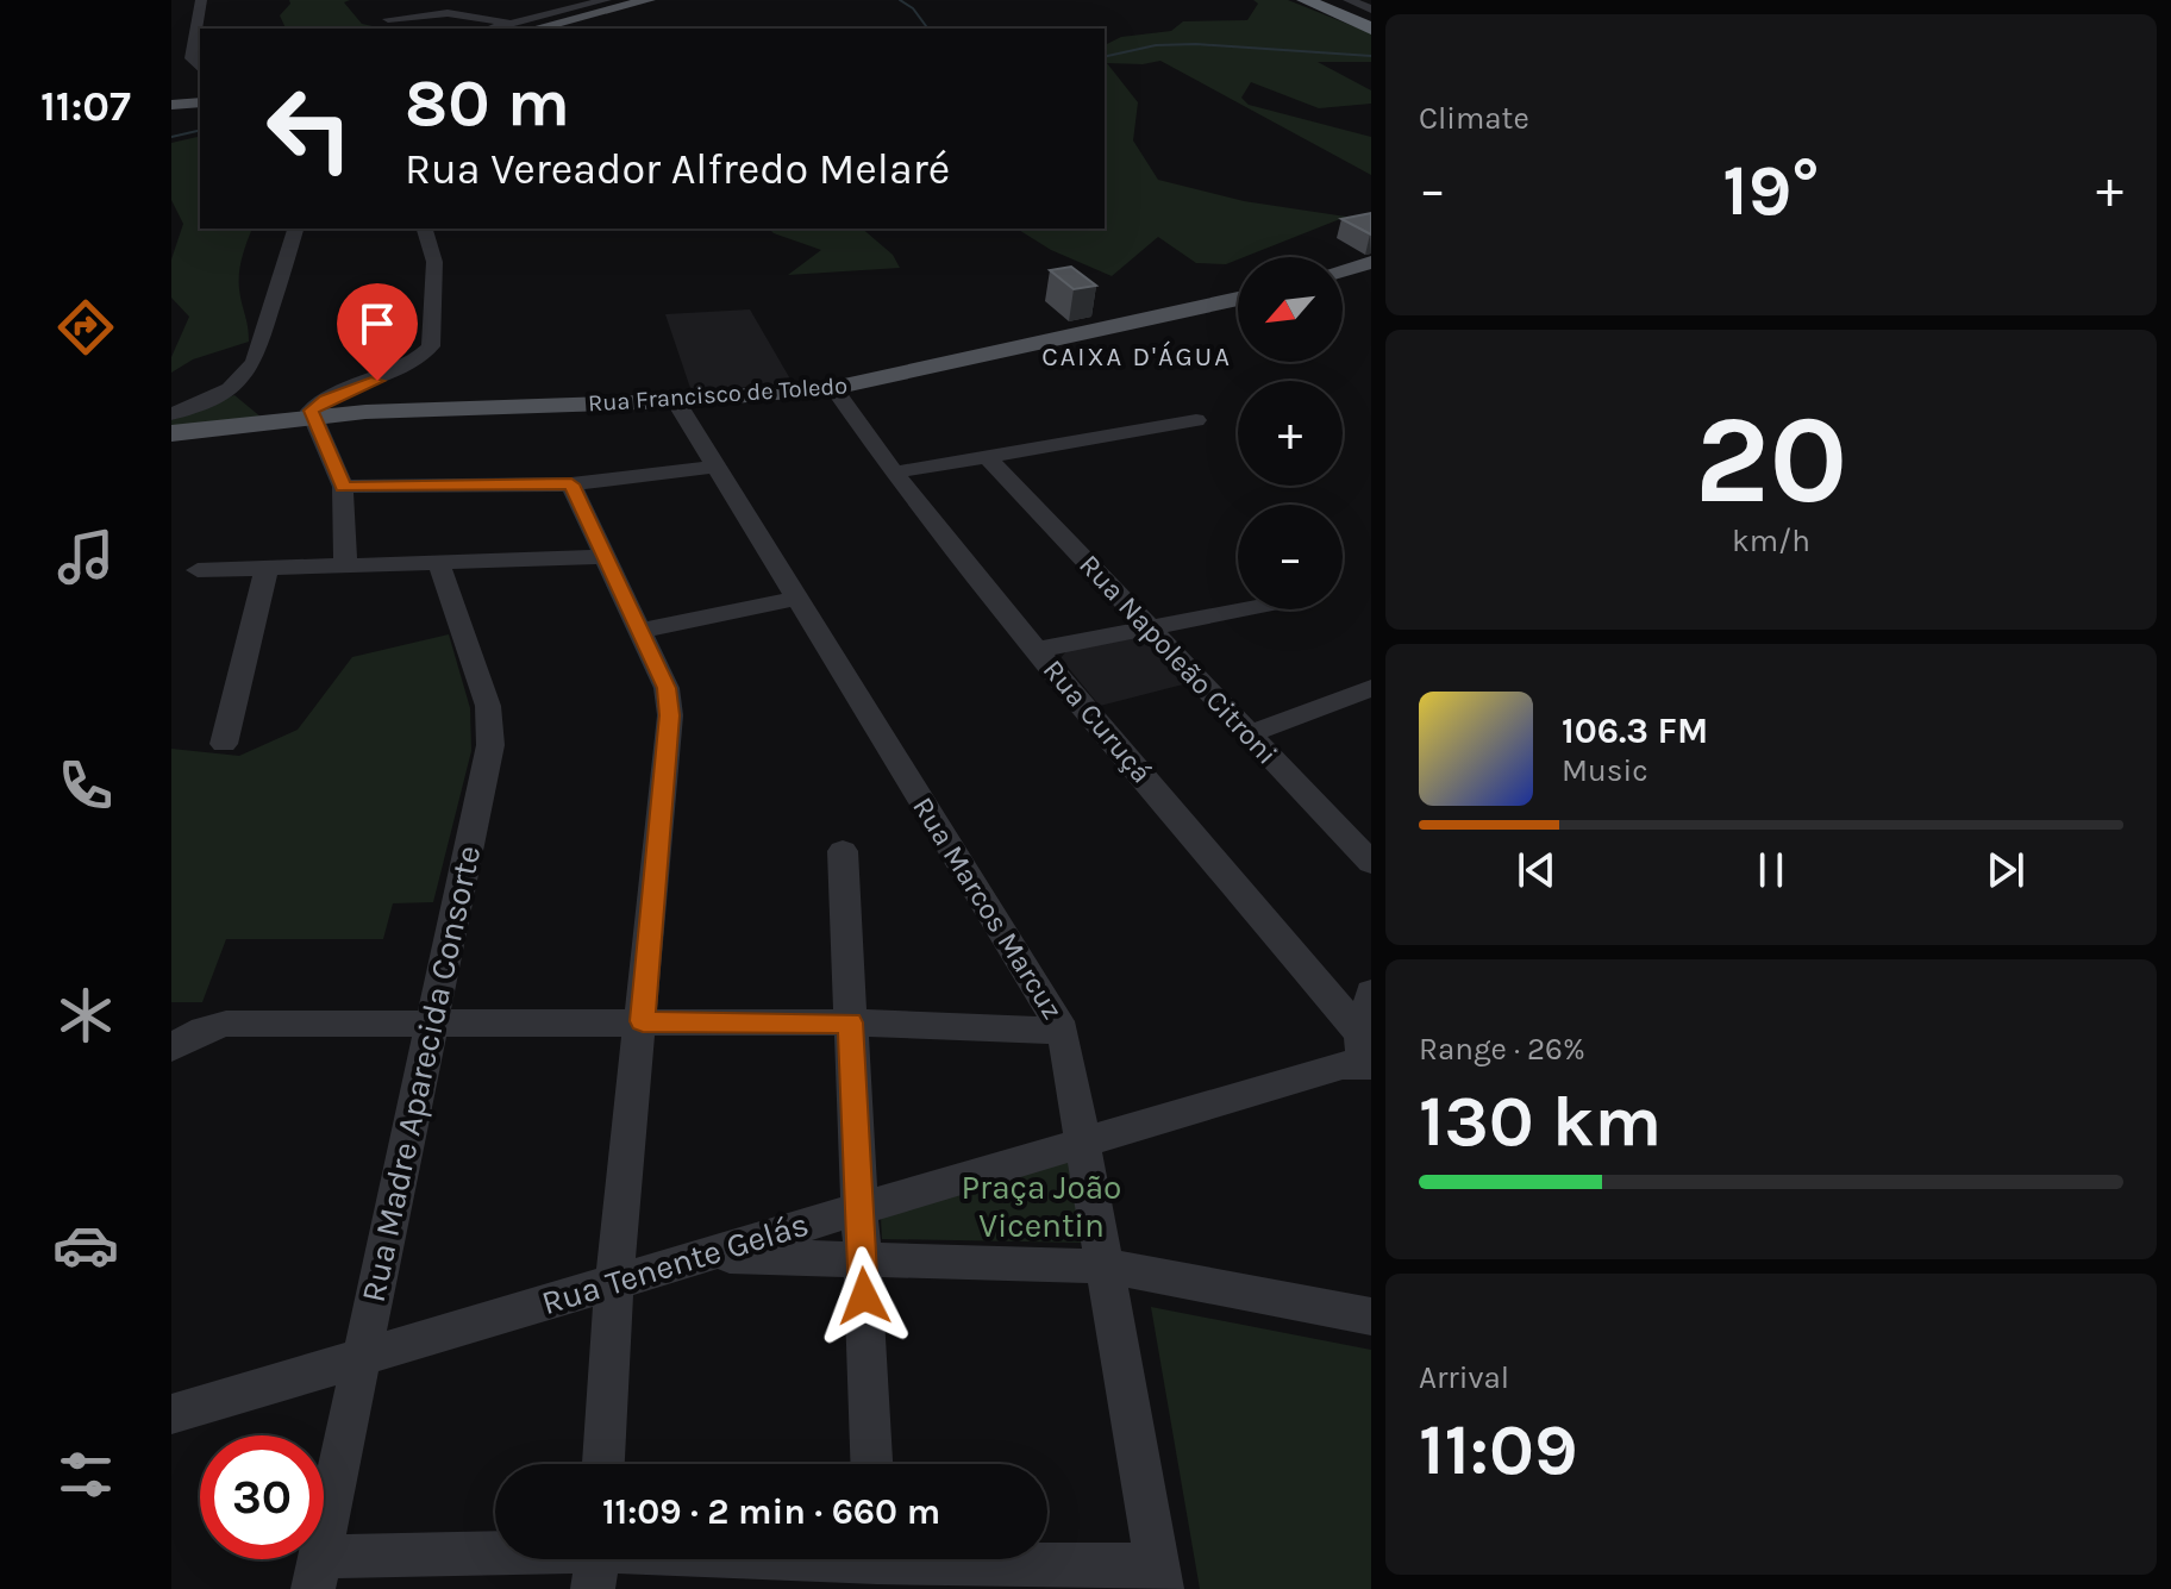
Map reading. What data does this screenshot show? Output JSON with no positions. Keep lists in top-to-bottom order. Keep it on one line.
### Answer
{"streets":{"main road":["Rua Francisco de Toledo"],"street":["Rua Napoleão Citroni","Rua Curuçá","Rua Marcos Marcuz","Rua Madre Aparecida Consorte","Rua Tenente Gelás"]},"crossings":[["Rua Francisco de Toledo","Rua Curuçá"],["Rua Francisco de Toledo","Rua Marcos Marcuz"],["Rua Curuçá","Rua Tenente Gelás"],["Rua Marcos Marcuz","Rua Tenente Gelás"],["Rua Madre Aparecida Consorte","Rua Tenente Gelás"]],"districts":["CAIXA D'ÁGUA"],"parks":["Praça João Vicentin"],"north":"bottom left","page":{"tabs":"11:07","tile":["Climate",["20","km/h"],["Range · 26%","130 km"],["Arrival","11:09"]],"turn":["80 m","Rua Vereador Alfredo Melaré"],"heat":["−","19°","+"],"map_buttons":["+","−"],"song":["106.3 FM","Music"],"limit":"30","trip":"11:09 · 2 min · 660 m"}}
